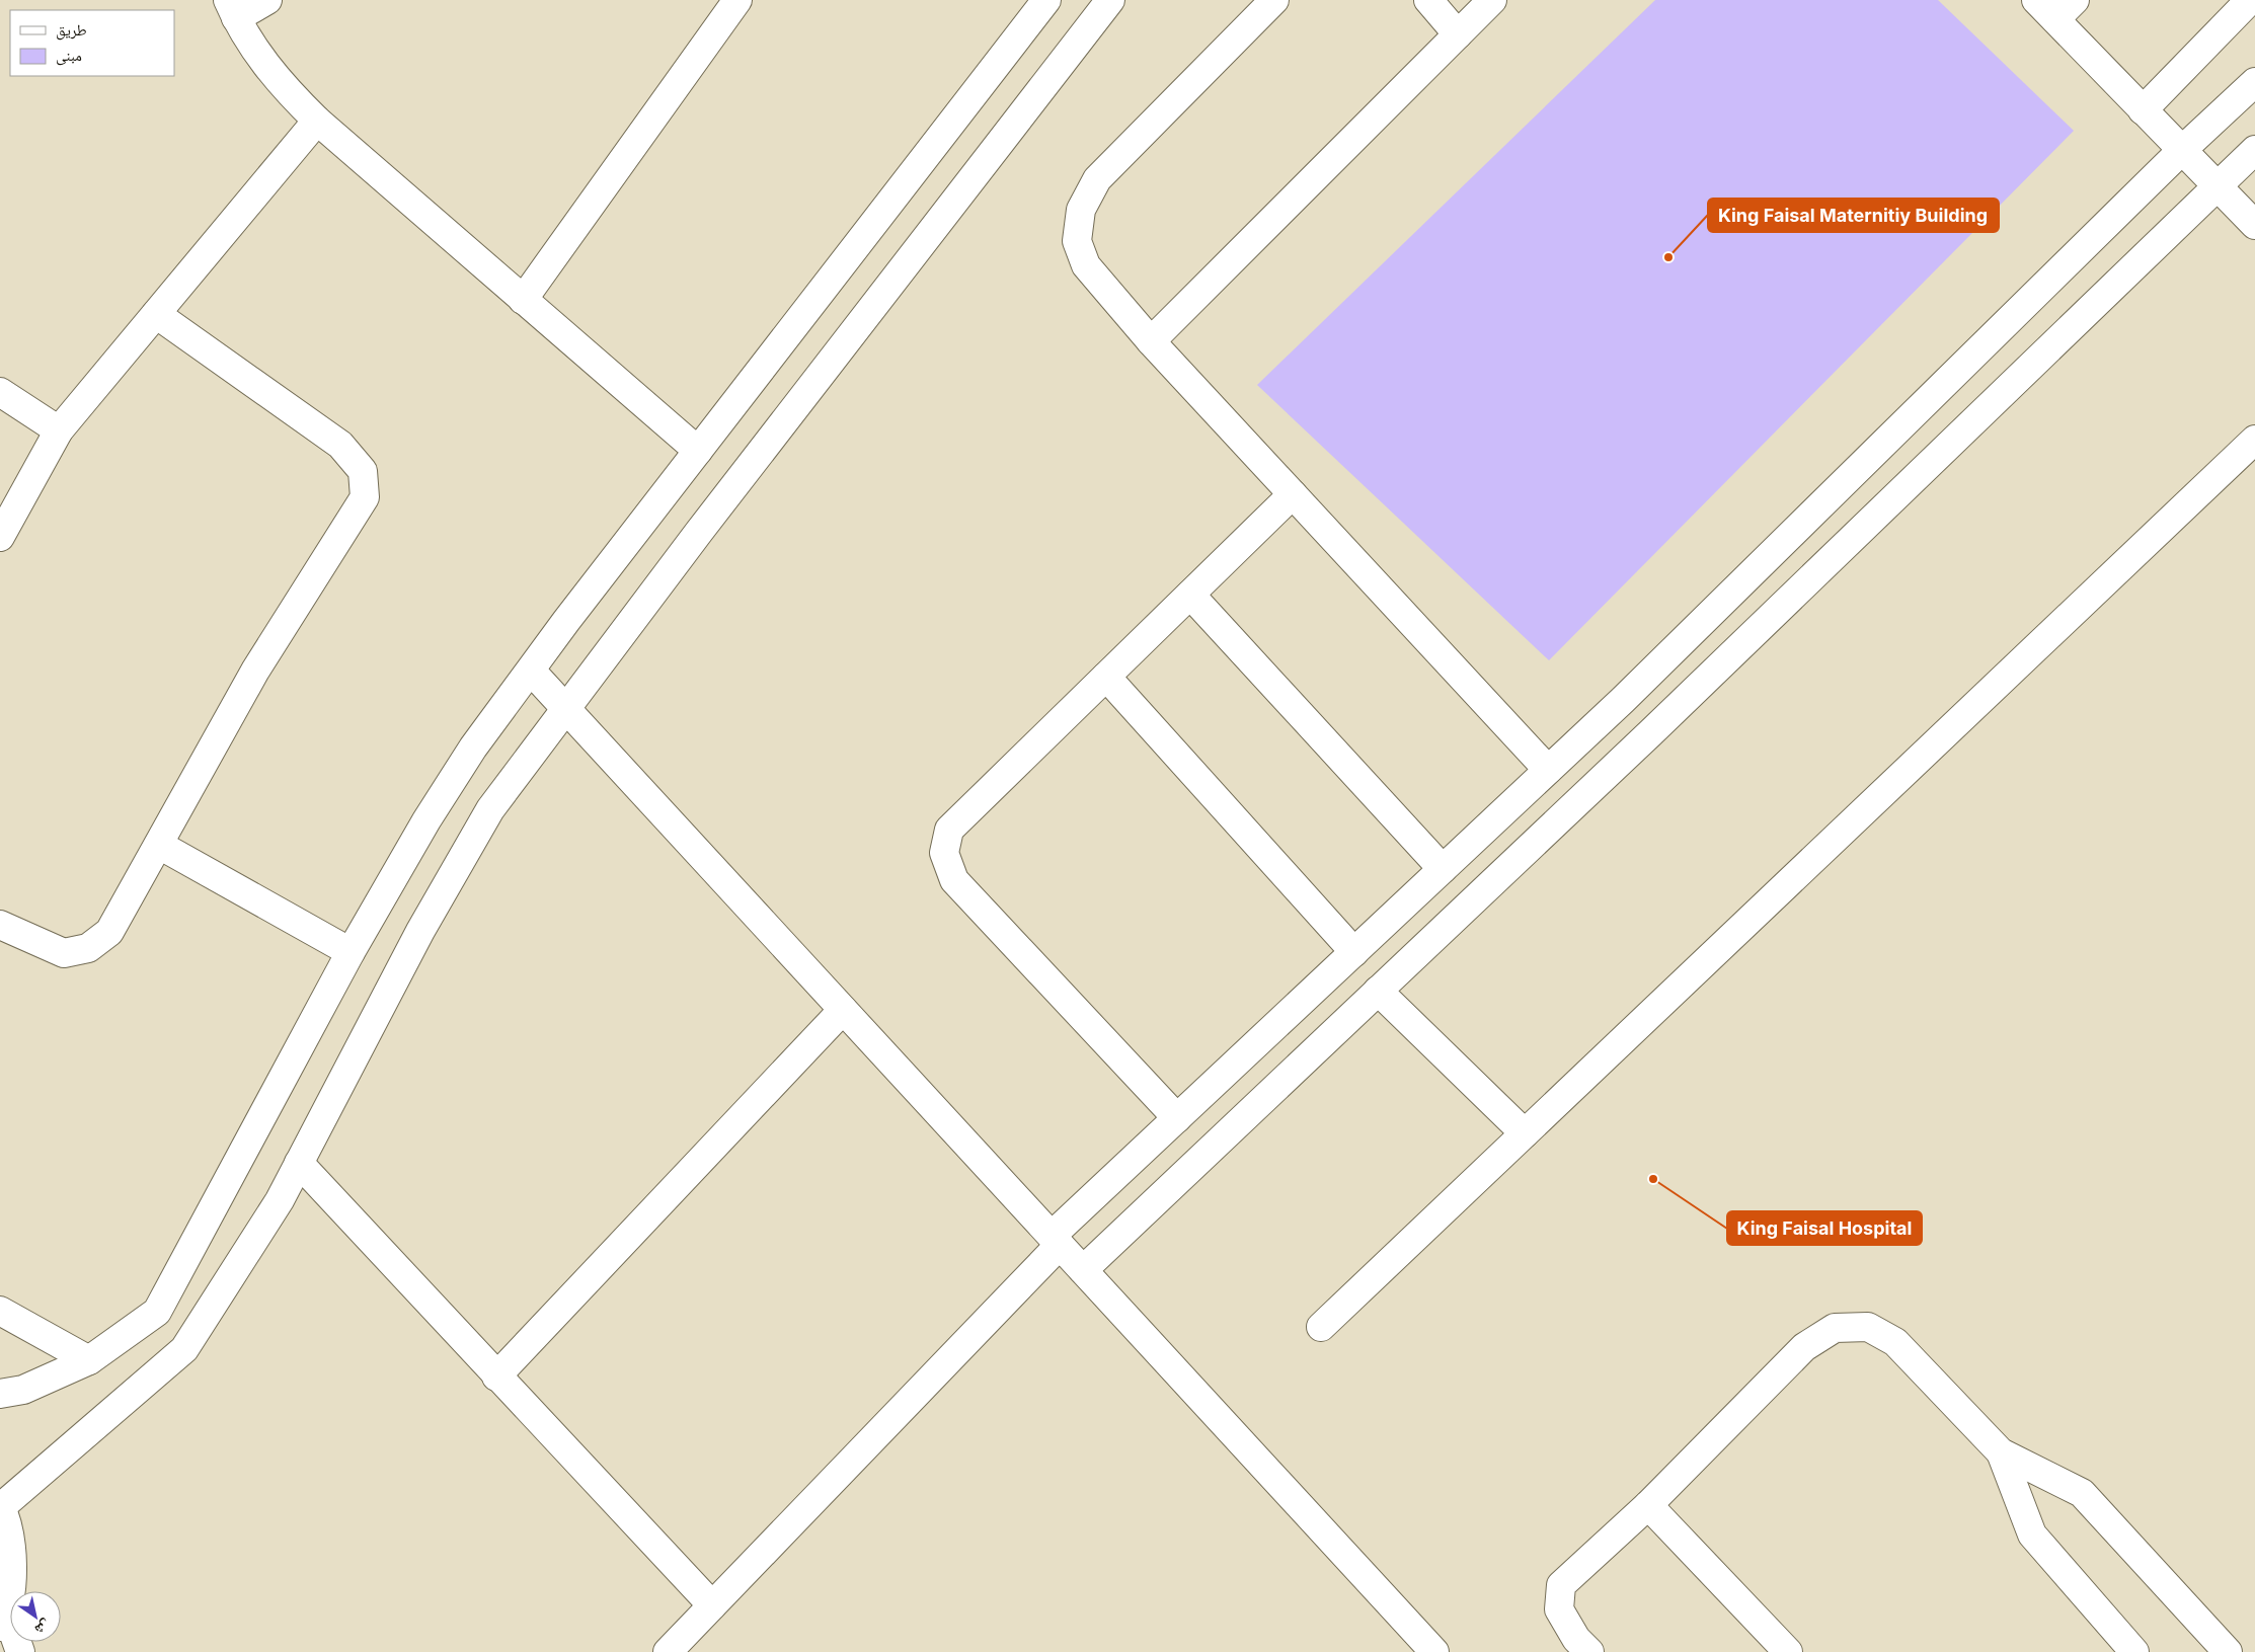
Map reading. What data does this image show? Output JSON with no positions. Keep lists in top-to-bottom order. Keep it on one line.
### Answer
{"places":["King Faisal Maternitiy Building","King Faisal Hospital"],"legend":["طريق","مبنى"],"north":"bottom right"}
